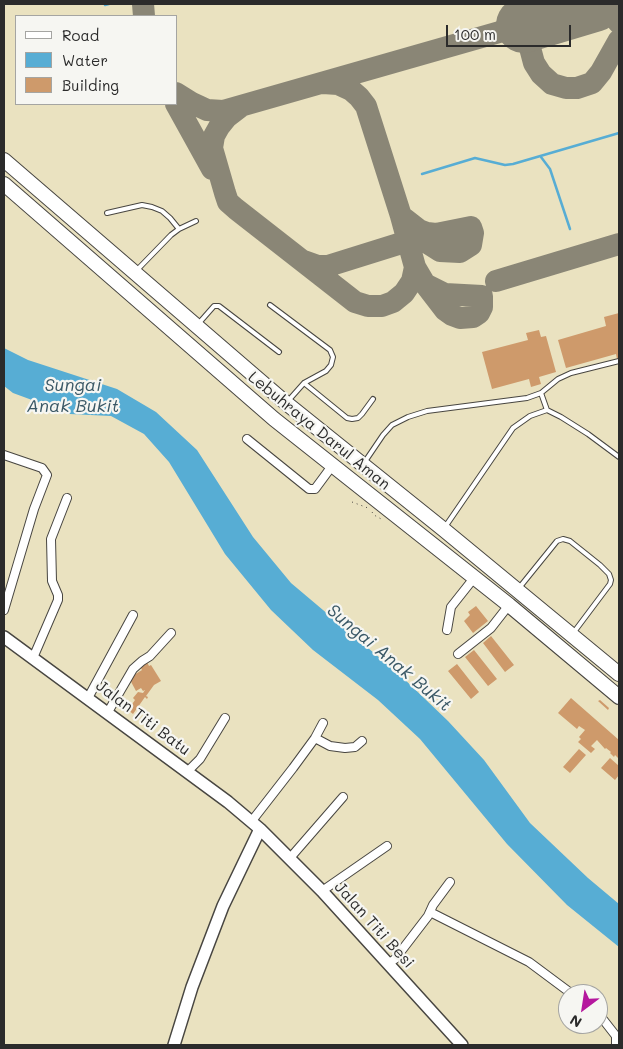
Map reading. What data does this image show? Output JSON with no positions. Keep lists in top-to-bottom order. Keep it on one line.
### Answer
{"streets":{"highway":["Lebuhraya Darul Aman"],"main road":["Jalan Titi Batu","Jalan Titi Besi"]},"crossings":[["Jalan Titi Batu","Jalan Titi Besi"]],"water":["Sungai Anak Bukit"],"legend":["Road","Water","Building"],"scale_bar":"100 m","north":"bottom left"}
